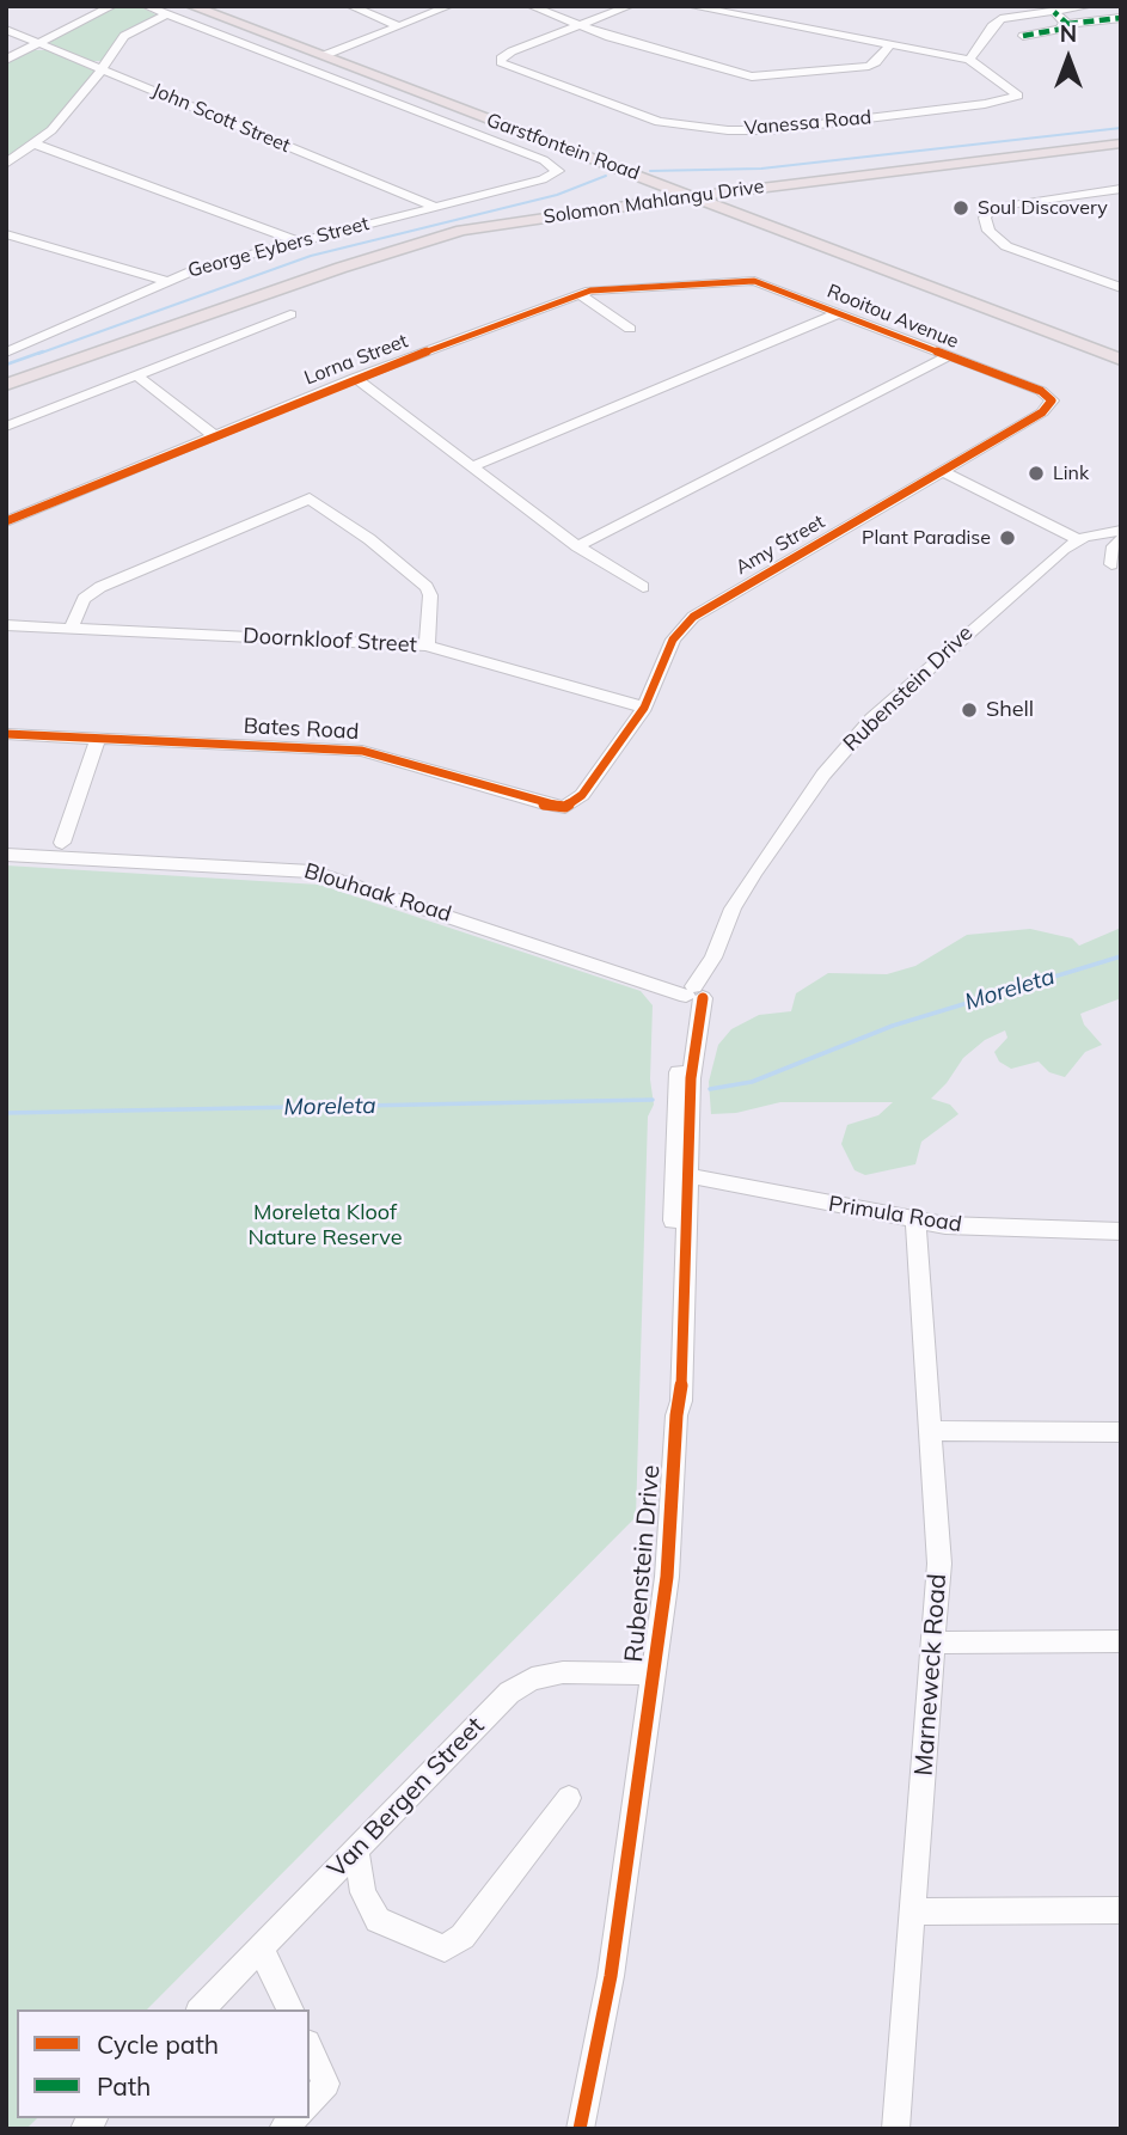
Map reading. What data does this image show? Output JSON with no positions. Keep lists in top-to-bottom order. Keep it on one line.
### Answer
{"streets":{"main road":["Garstfontein Road","Solomon Mahlangu Drive"],"street":["John Scott Street","Vanessa Road","George Eybers Street","Rooitou Avenue","Lorna Street","Amy Street","Doornkloof Street","Rubenstein Drive","Bates Road","Blouhaak Road","Primula Road","Marneweck Road","Van Bergen Street"]},"crossings":[["John Scott Street","George Eybers Street"],["Garstfontein Road","Solomon Mahlangu Drive"],["Rooitou Avenue","Lorna Street"],["Rooitou Avenue","Amy Street"],["Amy Street","Doornkloof Street"],["Amy Street","Bates Road"],["Rubenstein Drive","Blouhaak Road"],["Rubenstein Drive","Primula Road"],["Rubenstein Drive","Van Bergen Street"],["Primula Road","Marneweck Road"]],"water":["Moreleta"],"parks":["Moreleta Kloof Nature Reserve"],"places":["Soul Discovery","Link","Plant Paradise","Shell"],"legend":["Cycle path","Path"],"north":"top"}
